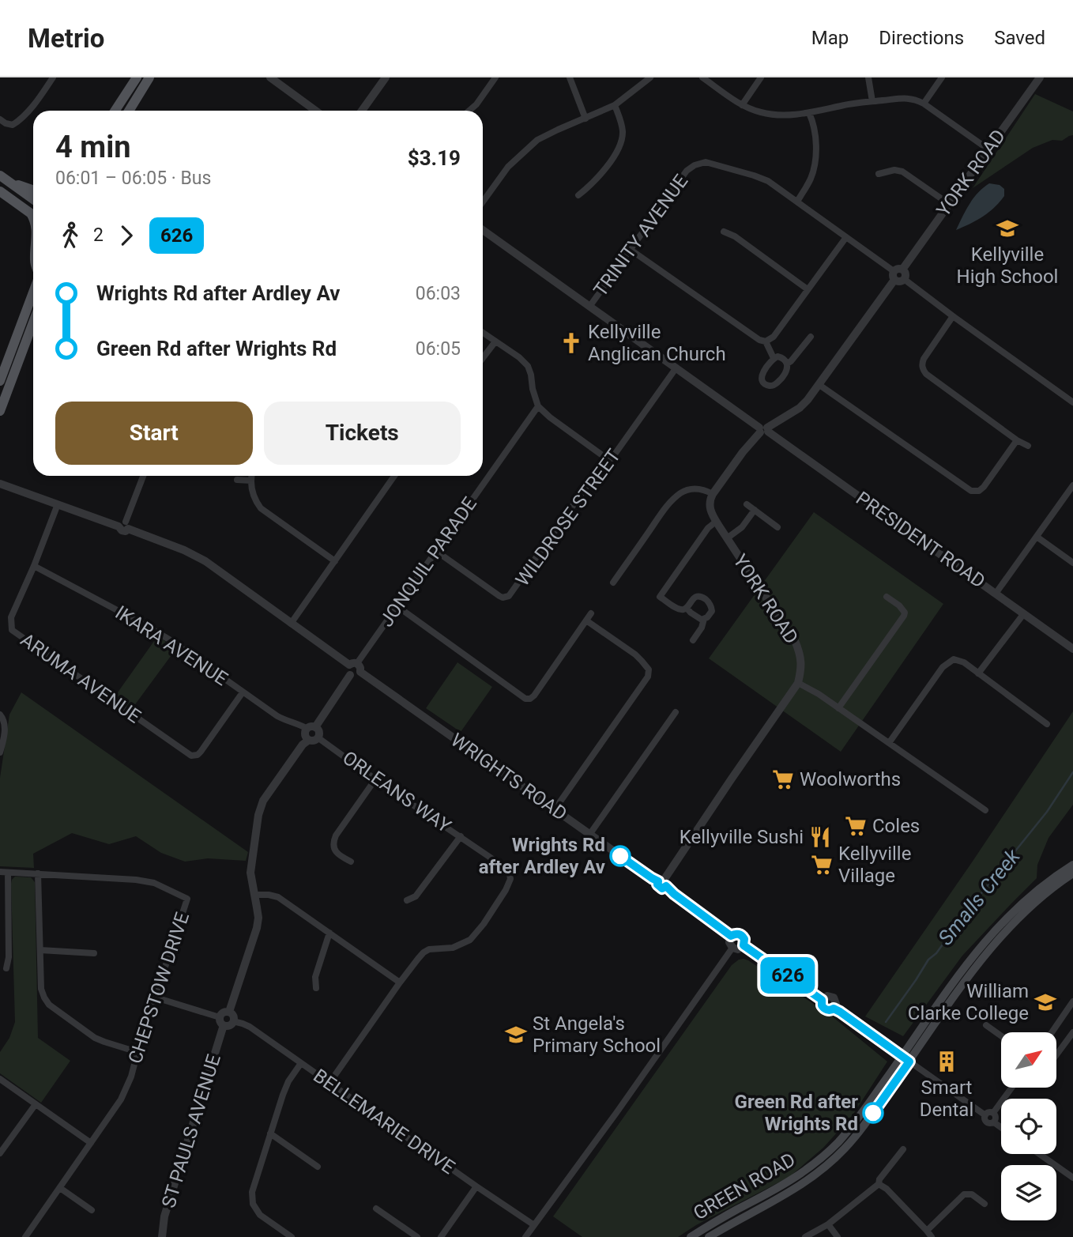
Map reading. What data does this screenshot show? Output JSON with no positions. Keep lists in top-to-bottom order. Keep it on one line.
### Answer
{"streets":{"main road":["GREEN ROAD"],"street":["YORK ROAD","TRINITY AVENUE","WILDROSE STREET","PRESIDENT ROAD","JONQUIL PARADE","IKARA AVENUE","ARUMA AVENUE","WRIGHTS ROAD","ORLEANS WAY","CHEPSTOW DRIVE","BELLEMARIE DRIVE","ST PAULS AVENUE"]},"crossings":[["YORK ROAD","TRINITY AVENUE"],["YORK ROAD","WRIGHTS ROAD"],["TRINITY AVENUE","PRESIDENT ROAD"],["WILDROSE STREET","PRESIDENT ROAD"],["WILDROSE STREET","JONQUIL PARADE"],["JONQUIL PARADE","WRIGHTS ROAD"],["IKARA AVENUE","ARUMA AVENUE"],["IKARA AVENUE","ORLEANS WAY"],["ARUMA AVENUE","WRIGHTS ROAD"],["ORLEANS WAY","BELLEMARIE DRIVE"],["BELLEMARIE DRIVE","ST PAULS AVENUE"]],"water":["Smalls Creek"],"places":{"school or university":["Kellyville High School","William Clarke College","St Angela's Primary School"],"church":["Kellyville Anglican Church"],"supermarket":["Woolworths","Coles","Kellyville Village"],"restaurant":["Kellyville Sushi"],"other":["Wrights Rd after Ardley Av","Green Rd after Wrights Rd"],"building":["Smart Dental"]},"lines":["bus line 626"],"north":"top right","page":{"header":"Metrio","nav":["Map","Directions","Saved"],"on_map":"626","heading":["4 min","06:01 – 06:05 · Bus","$3.19"],"legs":["2","626"],"list":[{"name":"Wrights Rd after Ardley Av","value":"06:03"},{"name":"Green Rd after Wrights Rd","value":"06:05"}],"buttons":["Start","Tickets"]}}
